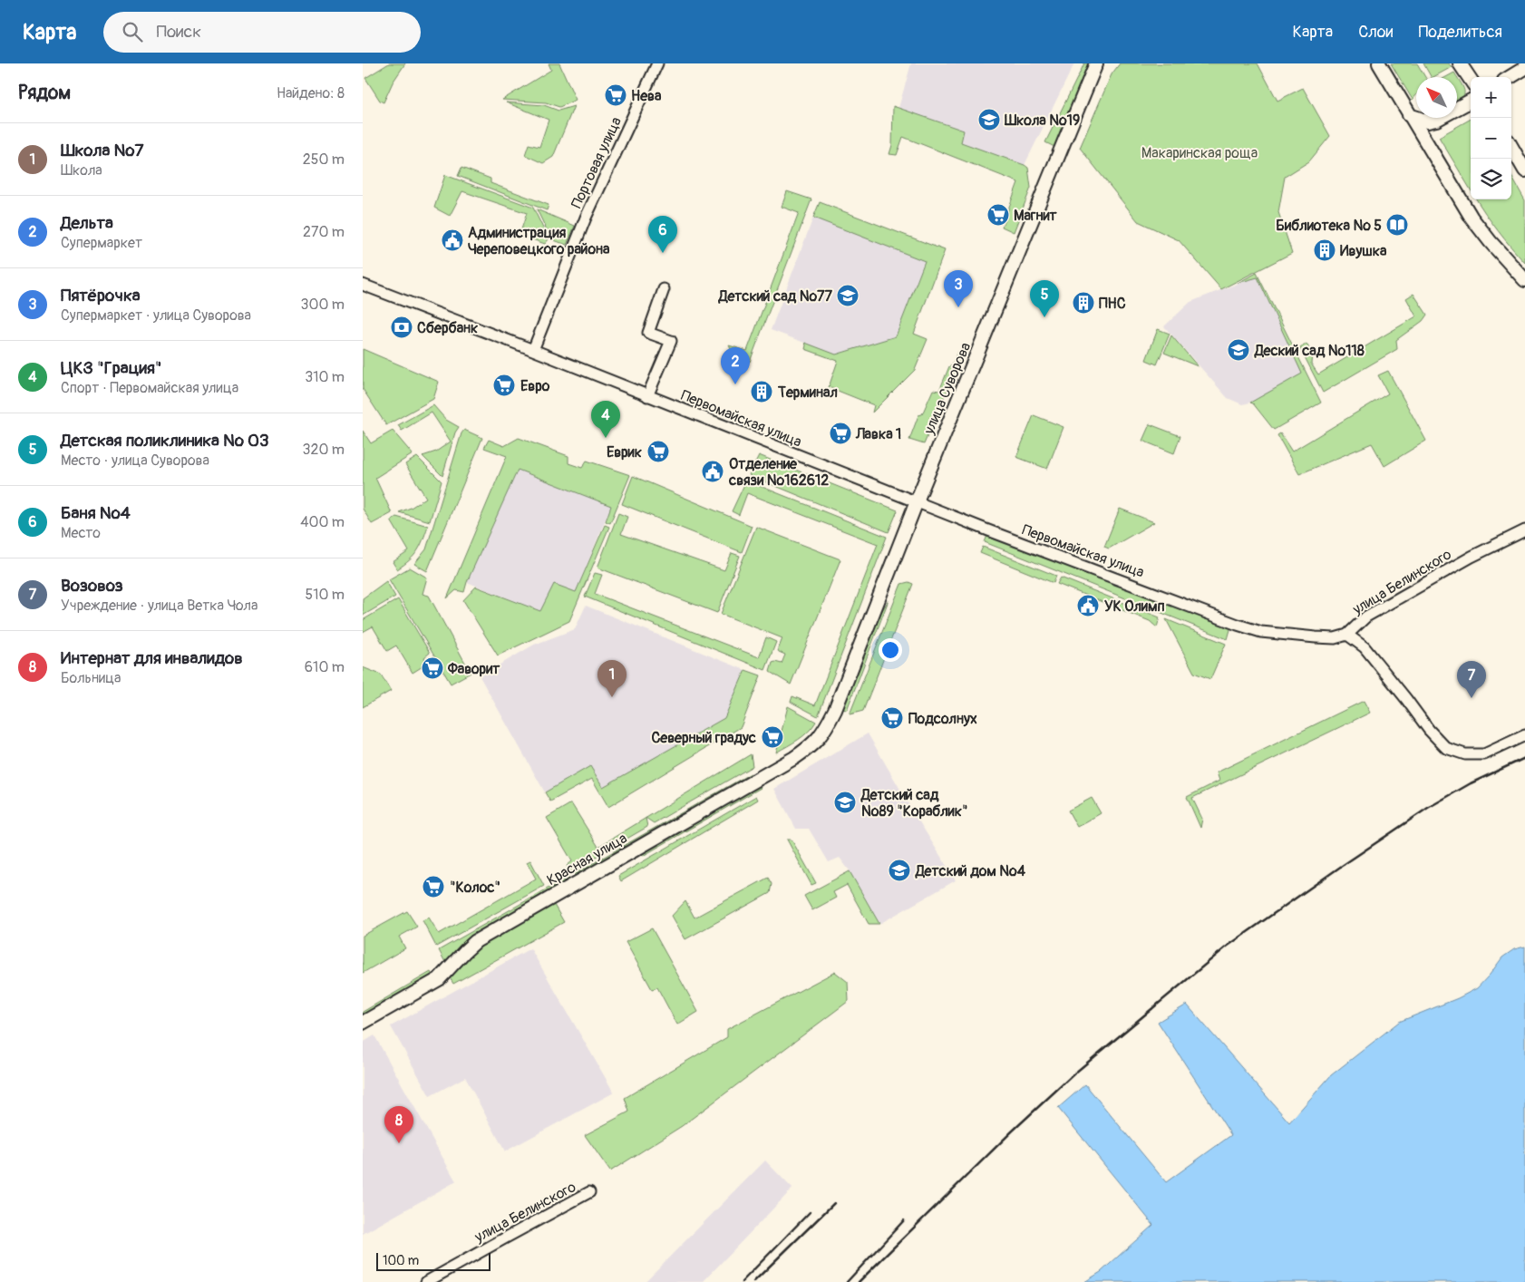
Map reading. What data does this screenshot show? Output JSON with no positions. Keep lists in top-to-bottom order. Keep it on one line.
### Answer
{"streets":{"main road":["улица Суворова","Красная улица"],"street":["Портовая улица","Первомайская улица","улица Белинского"]},"crossings":[["Портовая улица","Первомайская улица"],["улица Суворова","Первомайская улица"],["улица Суворова","Красная улица"],["Первомайская улица","улица Белинского"]],"parks":["Макаринская роща"],"places":{"supermarket":["Нева","Магнит","Евро","Лавка 1","Еврик","Фаворит","Подсолнух","Северный градус","\"Колос\""],"school or university":["Школа №19","Детский сад №77","Деский сад №118","Детский сад №89 \"Кораблик\"","Детский дом №4"],"library":["Библиотека № 5"],"public building":["Администрация Череповецкого района","Отделение связи №162612","УК Олимп"],"building":["Ивушка","ПНС","Терминал"],"bank":["Сбербанк"]},"scale_bar":"100 m","north":"top left","page":{"header":"Карта","search":"Поиск","nav":["Карта","Слои","Поделиться"],"heading":["Рядом","Найдено: 8"],"map_buttons":["+","−"],"list":[{"mark":"1","name":"Школа №7","note":"Школа","value":"250 m"},{"mark":"2","name":"Дельта","note":"Супермаркет","value":"270 m"},{"mark":"3","name":"Пятёрочка","note":"Супермаркет · улица Суворова","value":"300 m"},{"mark":"4","name":"ЦКЗ \"Грация\"","note":"Спорт · Первомайская улица","value":"310 m"},{"mark":"5","name":"Детская поликлиника № 03","note":"Место · улица Суворова","value":"320 m"},{"mark":"6","name":"Баня №4","note":"Место","value":"400 m"},{"mark":"7","name":"Возовоз","note":"Учреждение · улица Ветка Чола","value":"510 m"},{"mark":"8","name":"Интернат для инвалидов","note":"Больница","value":"610 m"}],"pins":["6","3","5","2","4","1","7","8"],"scale":"100 m"}}
